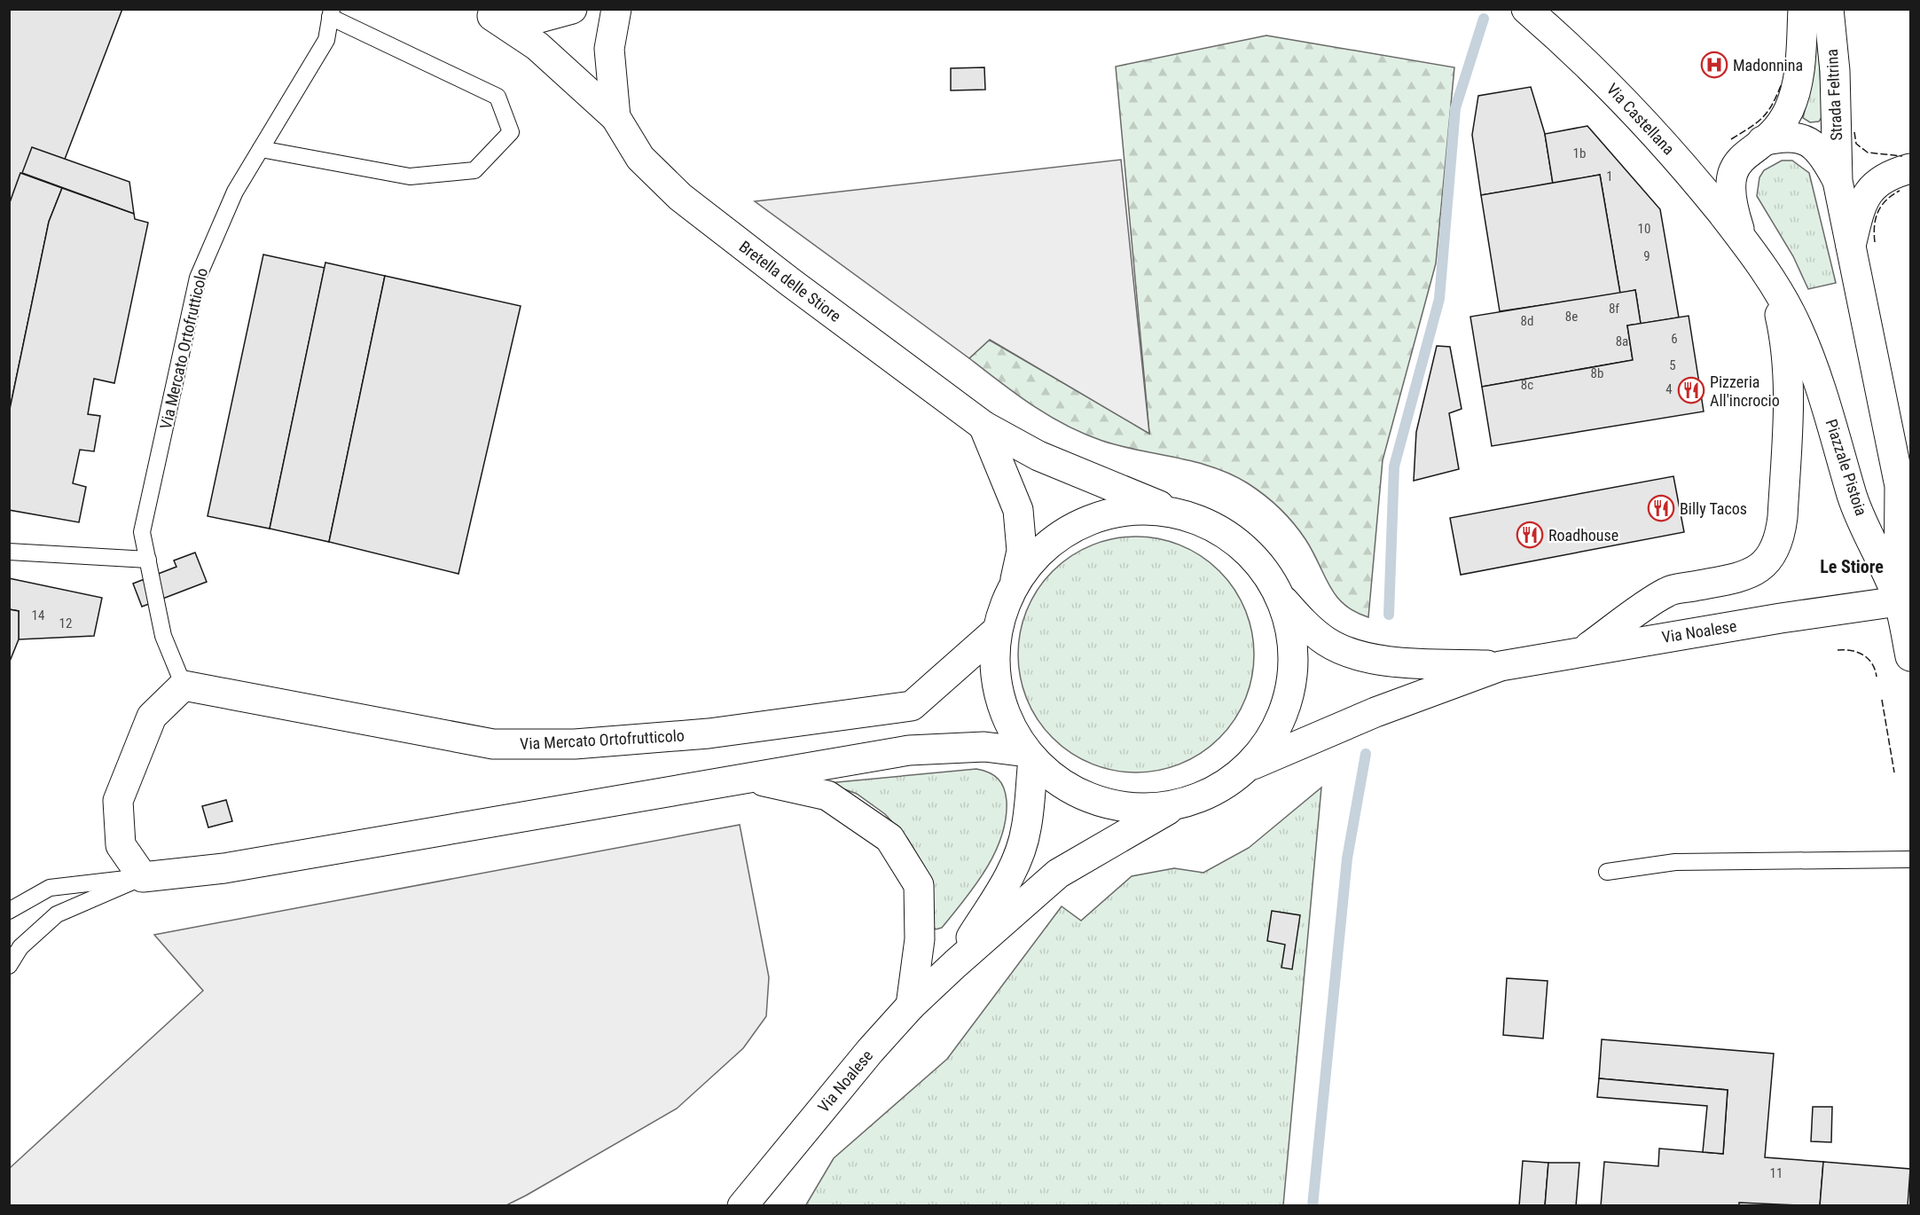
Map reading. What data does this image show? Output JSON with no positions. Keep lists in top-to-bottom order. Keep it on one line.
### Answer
{"streets":{"main road":["Strada Feltrina","Via Castellana","Bretella delle Stiore","Via Mercato Ortofrutticolo","Piazzale Pistoia","Via Noalese"]},"crossings":[["Via Castellana","Piazzale Pistoia"],["Bretella delle Stiore","Via Noalese"],["Via Mercato Ortofrutticolo","Via Noalese"],["Piazzale Pistoia","Via Noalese"]],"districts":["Le Stiore"],"places":{"hospital":["Madonnina"],"restaurant":["Pizzeria All'incrocio","Billy Tacos","Roadhouse"]},"house_numbers":["1b","1","10","9","8f","8e","8d","6","8a","5","8b","8c","4","14","12","11"]}
